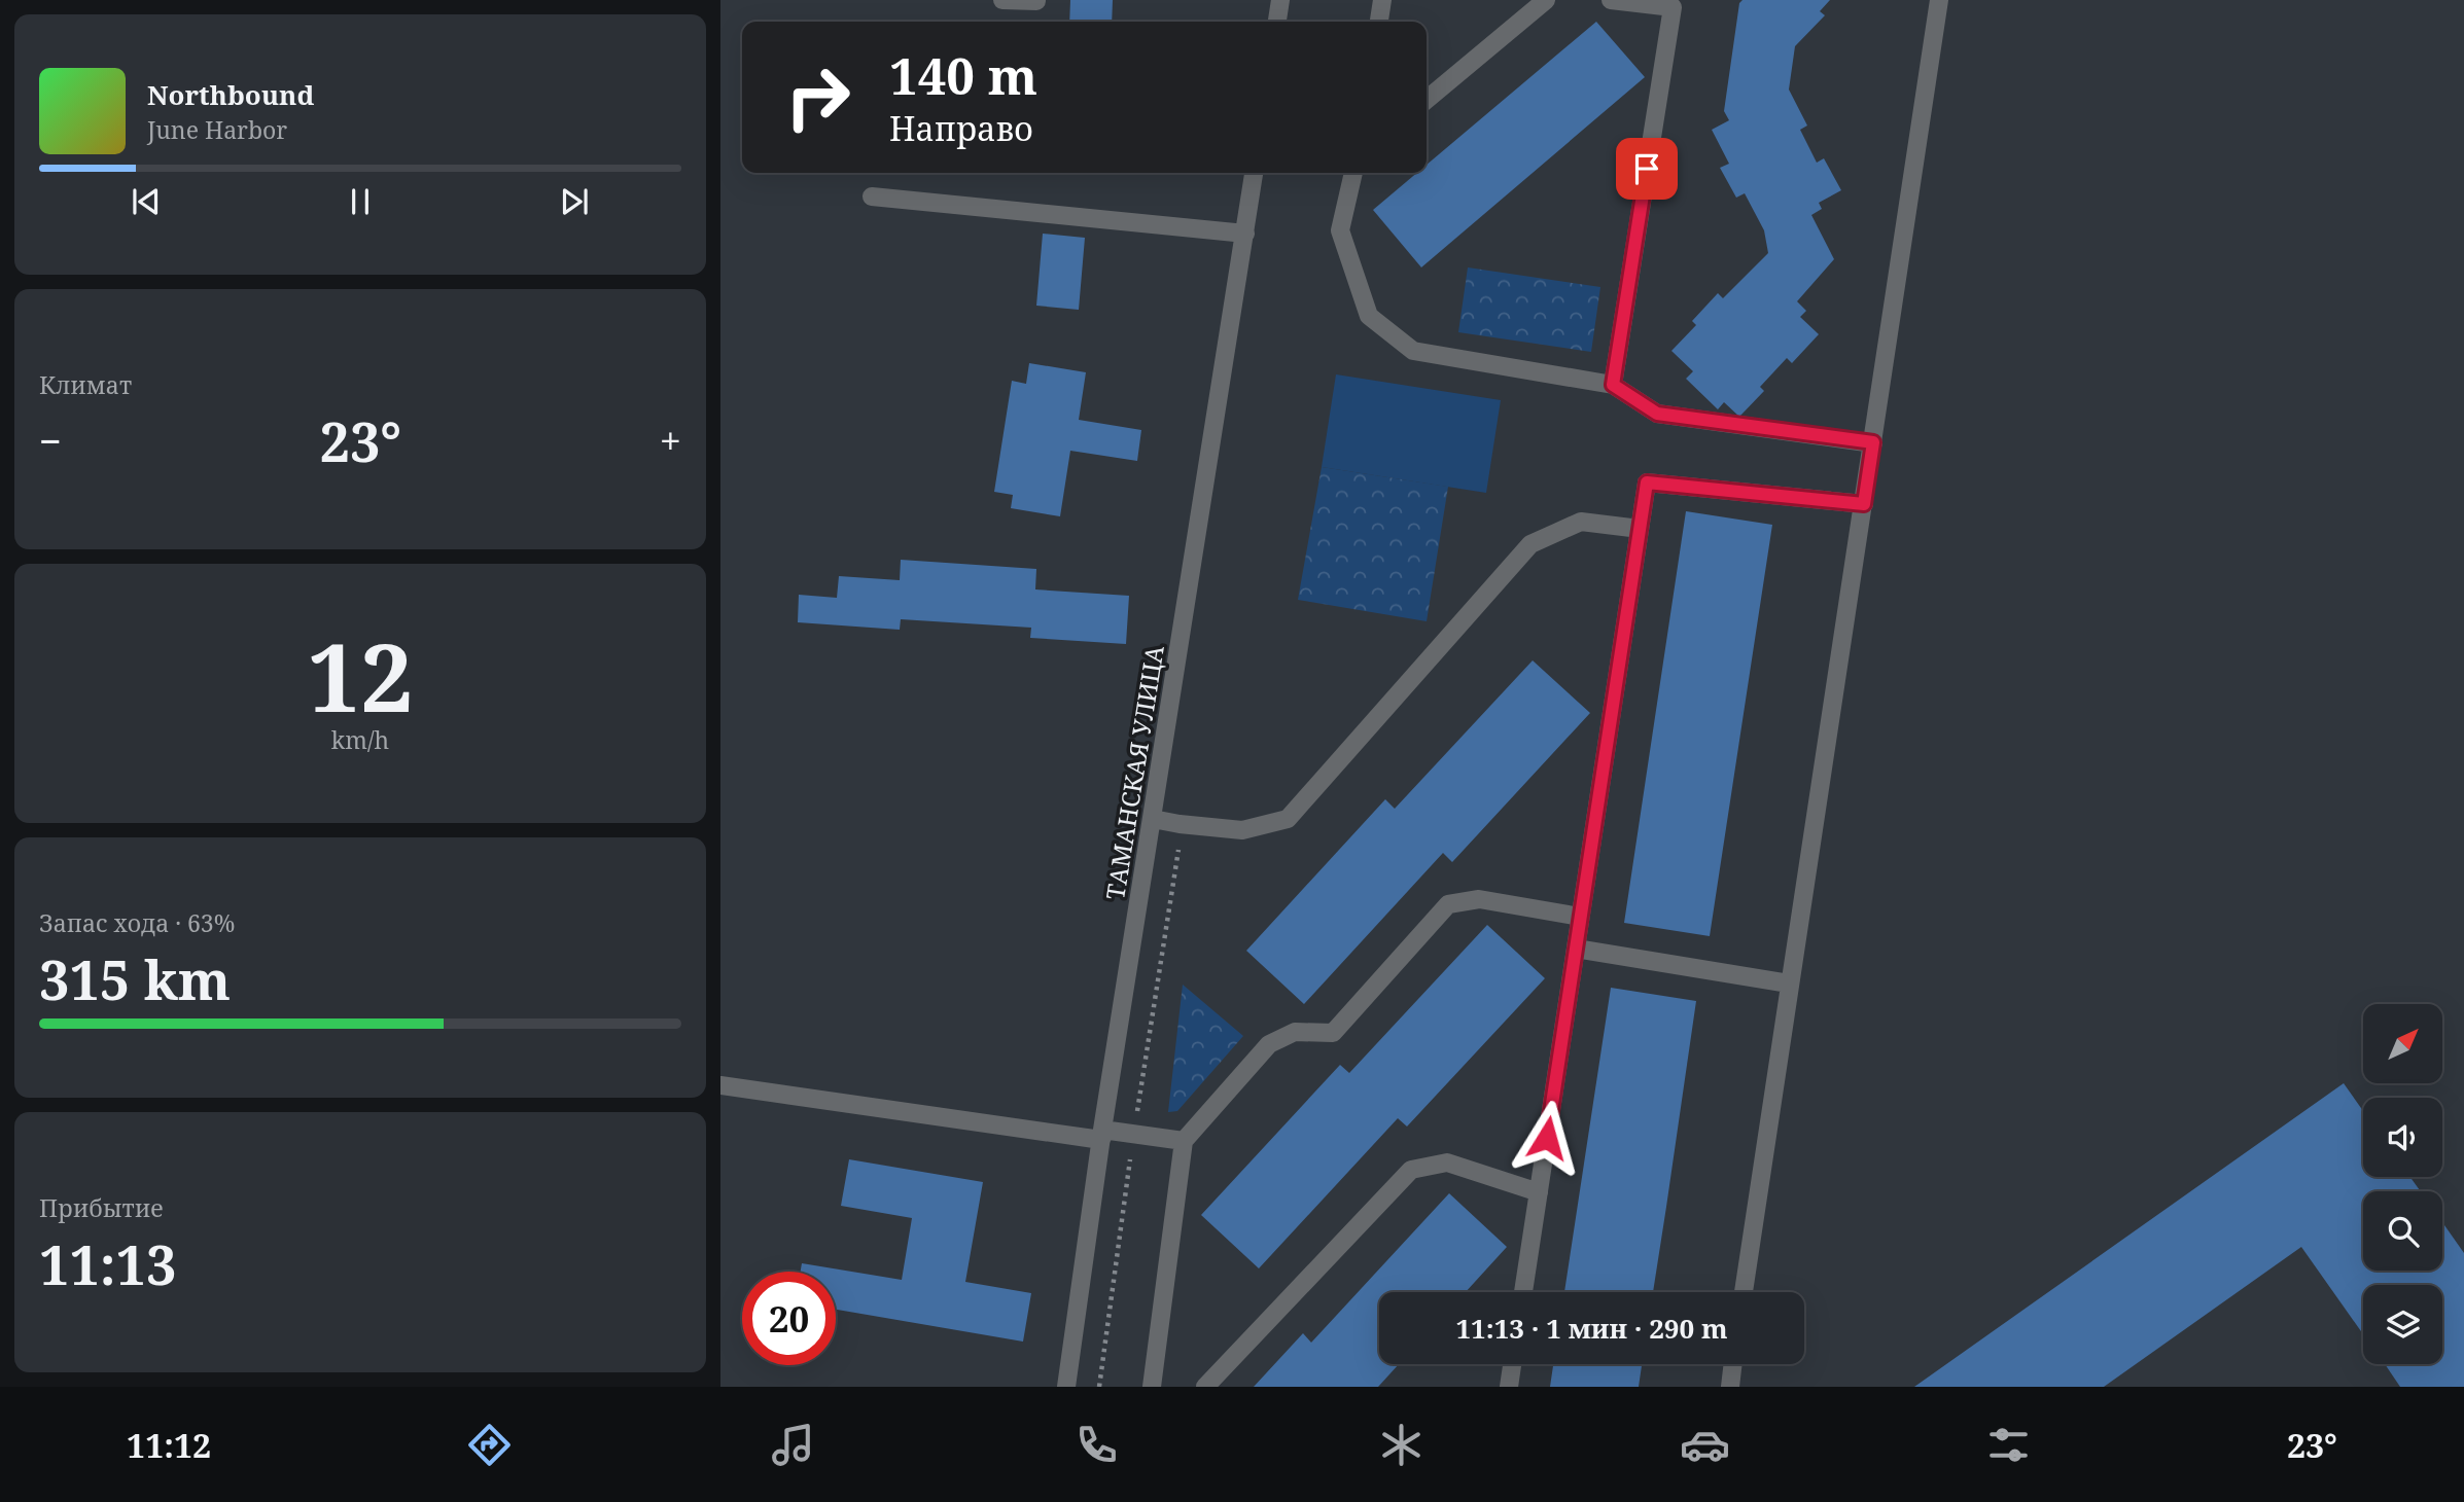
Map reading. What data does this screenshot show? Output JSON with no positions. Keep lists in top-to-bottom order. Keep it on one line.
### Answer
{"streets":{"street":["ТАМАНСКАЯ УЛИЦА"]},"north":"top right","page":{"turn":["140 m","Направо"],"song":["Northbound","June Harbor"],"tile":["Климат",["12","km/h"],["Запас хода · 63%","315 km"],["Прибытие","11:13"]],"heat":["−","23°","+"],"limit":"20","trip":"11:13 · 1 мин · 290 m","tabs":["11:12","23°"]}}
